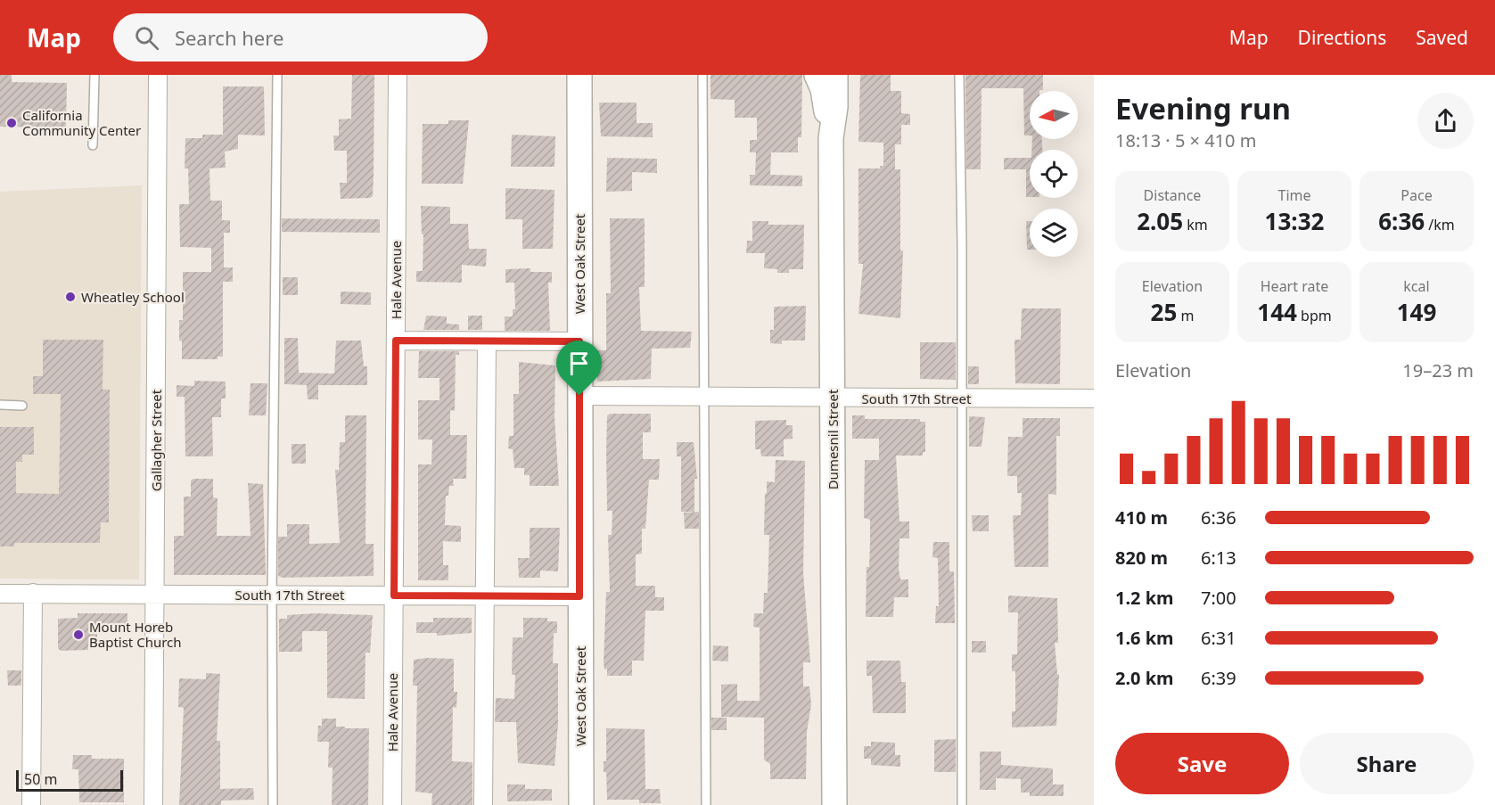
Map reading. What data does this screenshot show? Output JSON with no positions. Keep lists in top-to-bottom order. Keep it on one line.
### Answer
{"streets":{"main road":["West Oak Street","Dumesnil Street"],"street":["Hale Avenue","South 17th Street","Gallagher Street"]},"crossings":[["West Oak Street","South 17th Street"],["Hale Avenue","South 17th Street"],["South 17th Street","Dumesnil Street"],["South 17th Street","Gallagher Street"]],"places":["California Community Center","Wheatley School","Mount Horeb Baptist Church"],"scale_bar":"50 m","north":"left","page":{"header":"Map","search":"Search here","nav":["Map","Directions","Saved"],"heading":["Evening run","18:13 · 5 × 410 m"],"stats":[["Distance","2.05 km"],["Time","13:32"],["Pace","6:36 /km"],["Elevation","25 m"],["Heart rate","144 bpm"],["kcal","149"]],"chart":["Elevation","19–23 m"],"list":[{"name":"410 m","note":"6:36"},{"name":"820 m","note":"6:13"},{"name":"1.2 km","note":"7:00"},{"name":"1.6 km","note":"6:31"},{"name":"2.0 km","note":"6:39"}],"buttons":["Save","Share"],"scale":"50 m"}}
